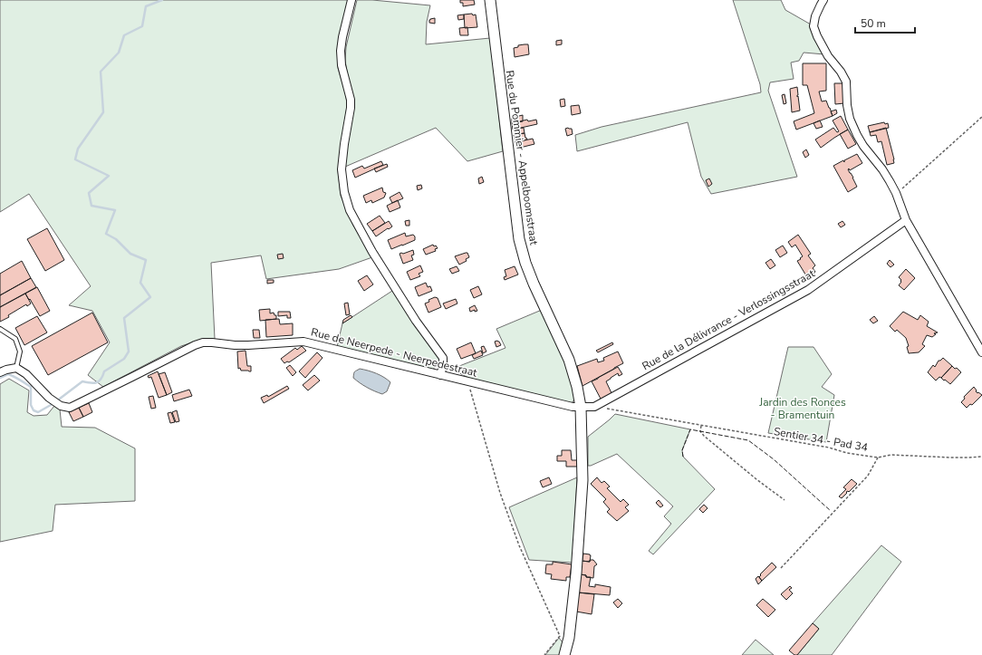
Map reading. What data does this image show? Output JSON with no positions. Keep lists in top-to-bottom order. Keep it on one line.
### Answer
{"streets":{"street":["Rue du Pommier - Appelboomstraat","Rue de la Délivrance - Verlossingsstraat","Rue de Neerpede - Neerpedestraat"],"path":["Sentier 34 - Pad 34"]},"crossings":[["Rue du Pommier - Appelboomstraat","Rue de Neerpede - Neerpedestraat"],["Rue de la Délivrance - Verlossingsstraat","Rue de Neerpede - Neerpedestraat"],["Rue de la Délivrance - Verlossingsstraat","Sentier 34 - Pad 34"],["Rue de Neerpede - Neerpedestraat","Sentier 34 - Pad 34"]],"parks":["Jardin des Ronces - Bramentuin"],"scale_bar":"50 m"}
